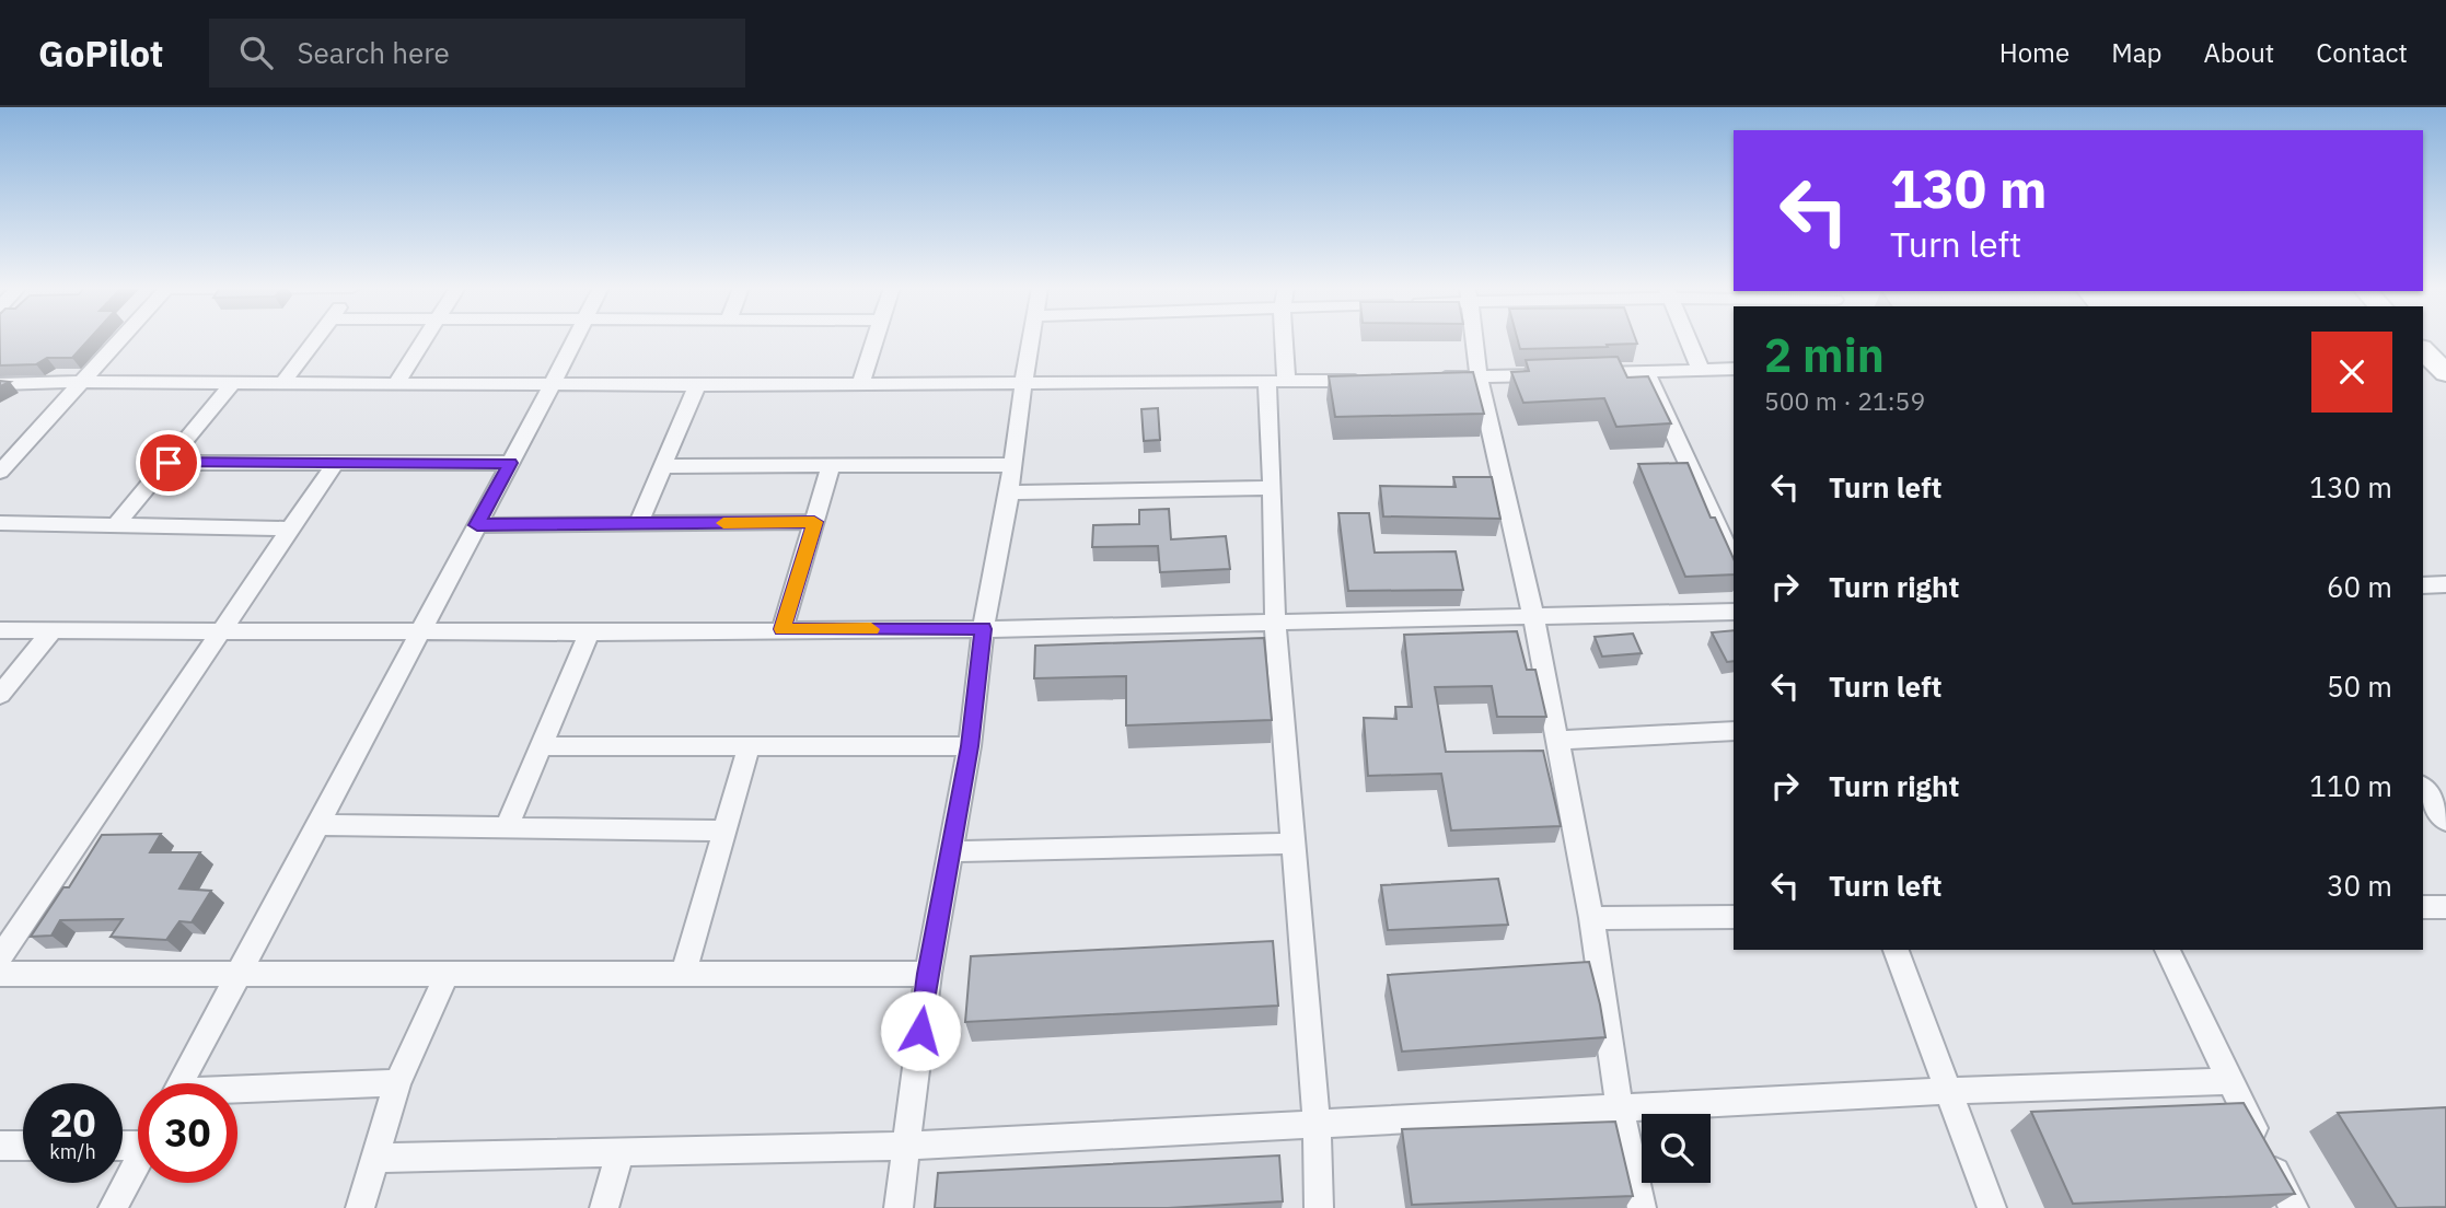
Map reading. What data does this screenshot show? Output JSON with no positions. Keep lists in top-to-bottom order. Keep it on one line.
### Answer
{"page":{"header":"GoPilot","search":"Search here","nav":["Home","Map","About","Contact"],"turn":["130 m","Turn left"],"heading":["2 min","500 m · 21:59"],"list":[{"name":"Turn left","value":"130 m"},{"name":"Turn right","value":"60 m"},{"name":"Turn left","value":"50 m"},{"name":"Turn right","value":"110 m"},{"name":"Turn left","value":"30 m"}],"speed":"20 km/h","limit":"30"}}
